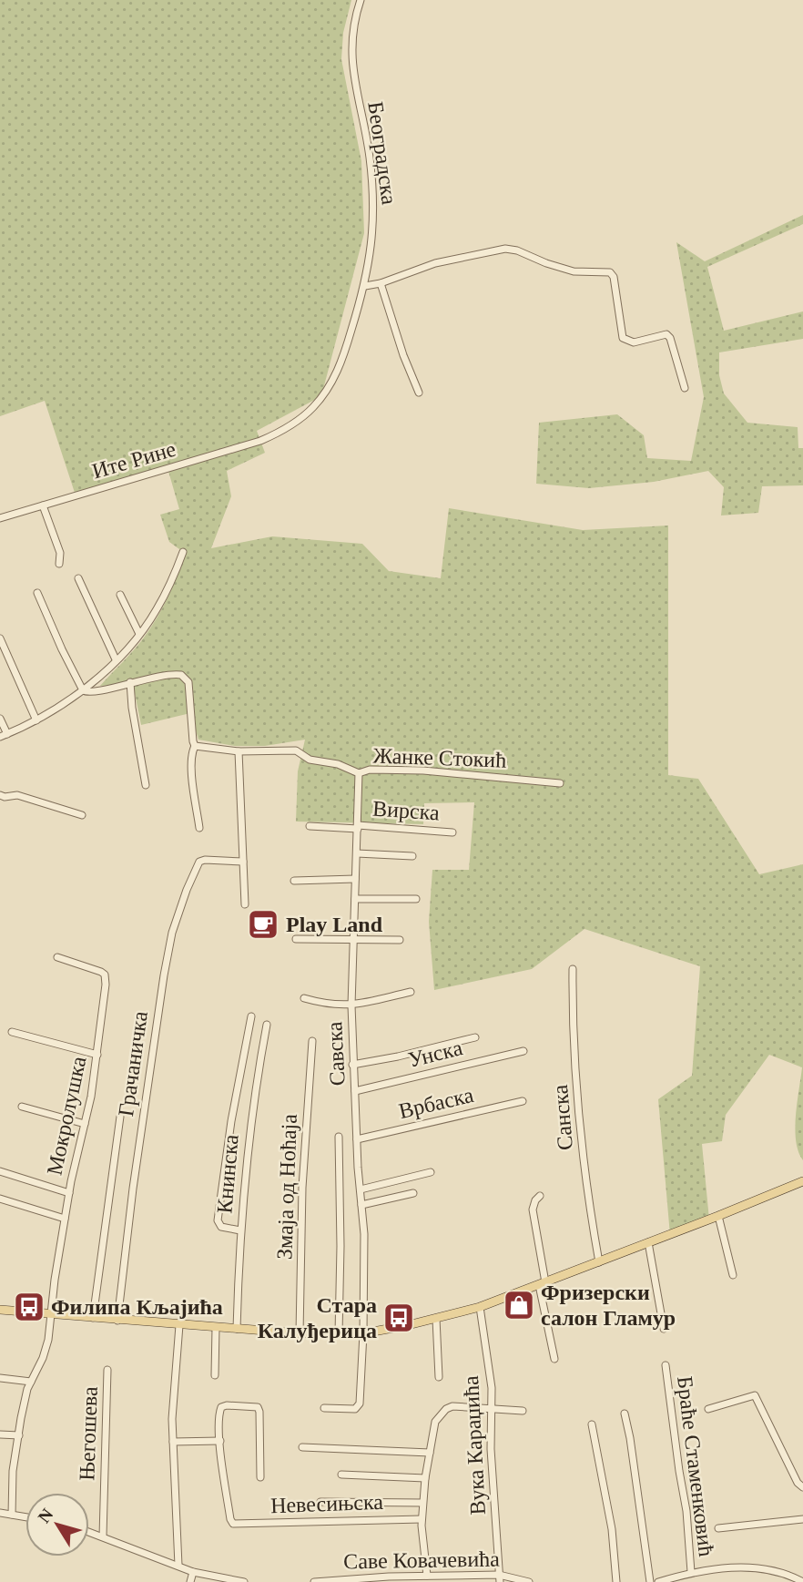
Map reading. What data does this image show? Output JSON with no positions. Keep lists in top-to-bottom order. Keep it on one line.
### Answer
{"streets":{"street":["Београдска","Ите Рине","Жанке Стокић","Вирска","Савска","Унска","Грачаничка","Врбаска","Мокролушка","Санска","Книнска","Змаја од Ноћаја","Његошева","Вука Караџића","Браће Стаменковић","Невесињска","Саве Ковачевића"]},"crossings":[["Београдска","Ите Рине"],["Жанке Стокић","Савска"],["Вирска","Савска"],["Савска","Унска"],["Савска","Врбаска"],["Вука Караџића","Саве Ковачевића"]],"places":{"cafe":["Play Land"],"shop":["Фризерски салон Гламур"],"bus stop":["Филипа Кљајића","Стара Калуђерица"]},"north":"top left"}
